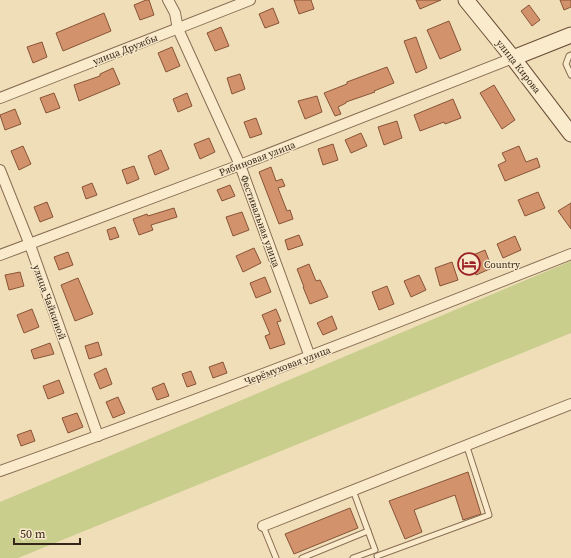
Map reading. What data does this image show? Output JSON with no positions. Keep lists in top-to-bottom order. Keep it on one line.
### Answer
{"streets":{"main road":["улица Кирова"],"street":["улица Дружбы","Рябиновая улица","Фестивальная улица","улица Чайкиной","Черёмуховая улица"]},"crossings":[["улица Дружбы","Фестивальная улица"],["улица Кирова","Рябиновая улица"],["Рябиновая улица","Фестивальная улица"],["Рябиновая улица","улица Чайкиной"],["Фестивальная улица","Черёмуховая улица"],["улица Чайкиной","Черёмуховая улица"]],"places":{"hotel":["Country"]},"scale_bar":"50 m"}
